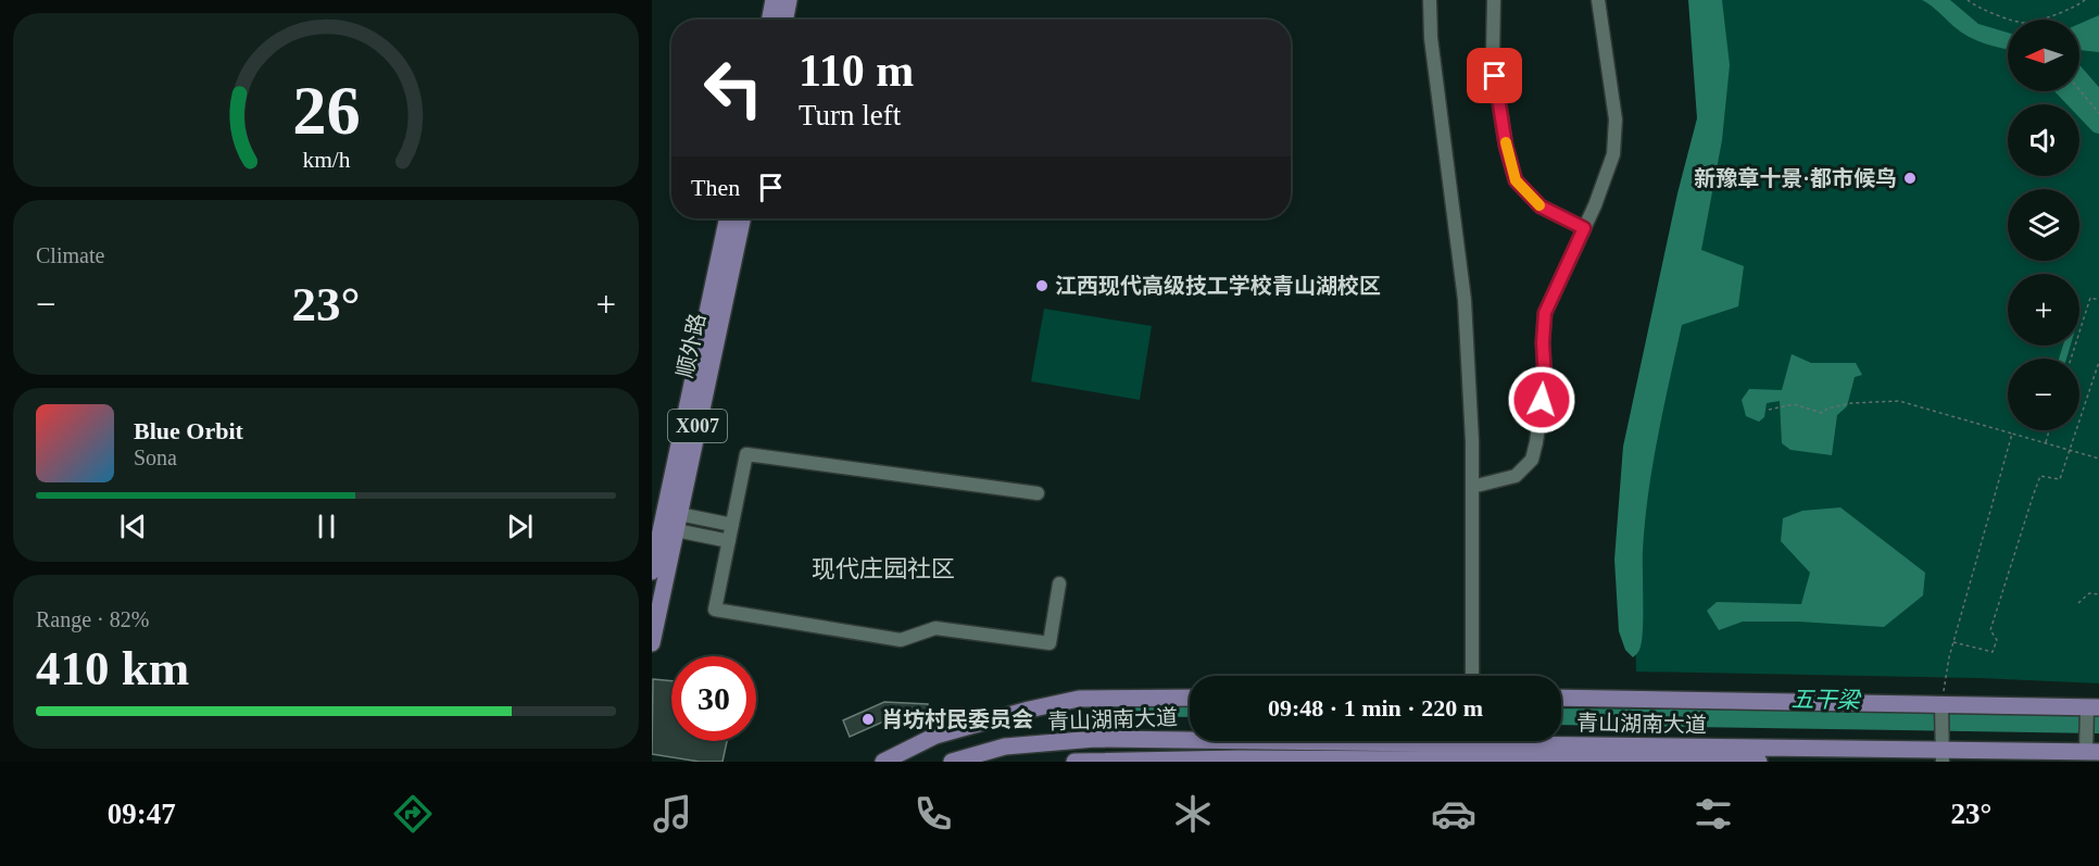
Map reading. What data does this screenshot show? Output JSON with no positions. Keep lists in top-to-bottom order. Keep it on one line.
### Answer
{"streets":{"main road":["顺外路","X007","青山湖南大道"]},"districts":["现代庄园社区"],"water":["五干梁"],"places":["新豫章十景·都市候鸟","江西现代高级技工学校青山湖校区","肖坊村民委员会"],"north":"left","page":{"map_buttons":["+","−"],"turn":["110 m","Turn left"],"then":"Then","tile":["Climate",["Range · 82%","410 km"]],"heat":["−","23°","+"],"song":["Blue Orbit","Sona"],"limit":"30","trip":"09:48 · 1 min · 220 m","tabs":["09:47","23°"],"gauge":["26","km/h"]}}
